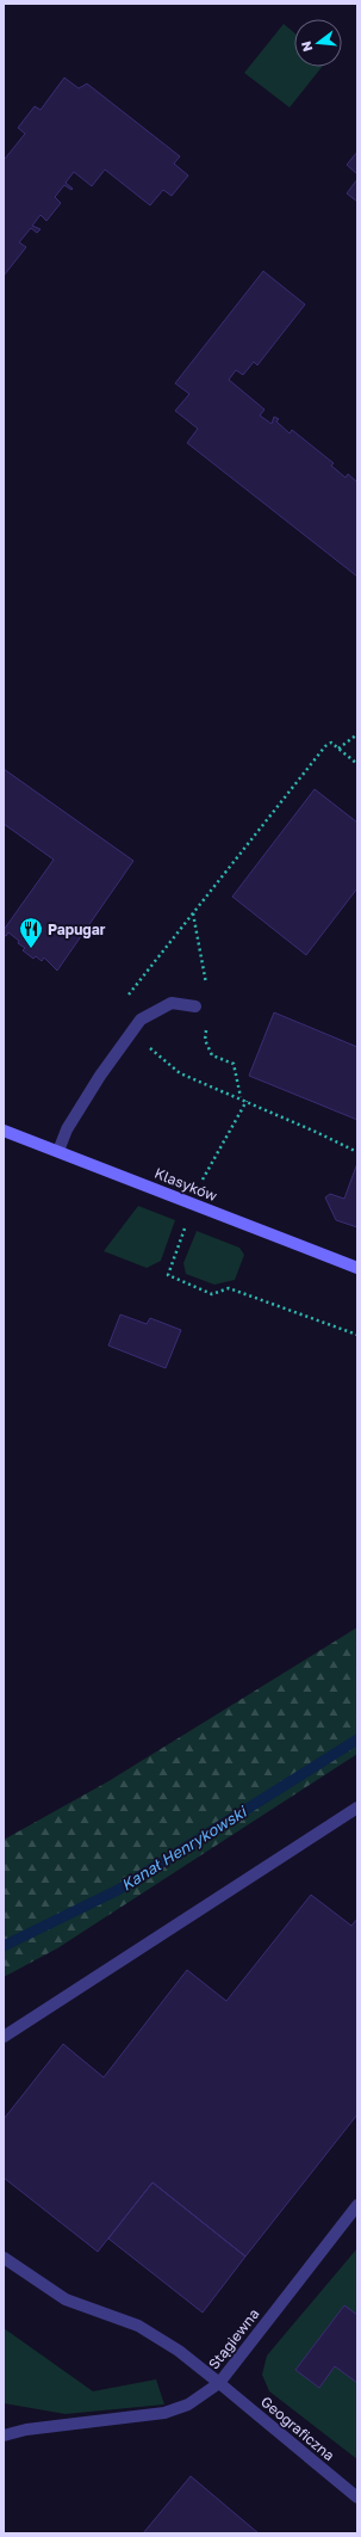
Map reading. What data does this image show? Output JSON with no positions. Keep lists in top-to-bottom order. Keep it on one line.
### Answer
{"streets":{"street":["Klasyków","Stągiewna","Geograficzna"]},"crossings":[["Stągiewna","Geograficzna"]],"water":["Kanał Henrykowski"],"places":{"restaurant":["Papugar"]},"north":"left"}
